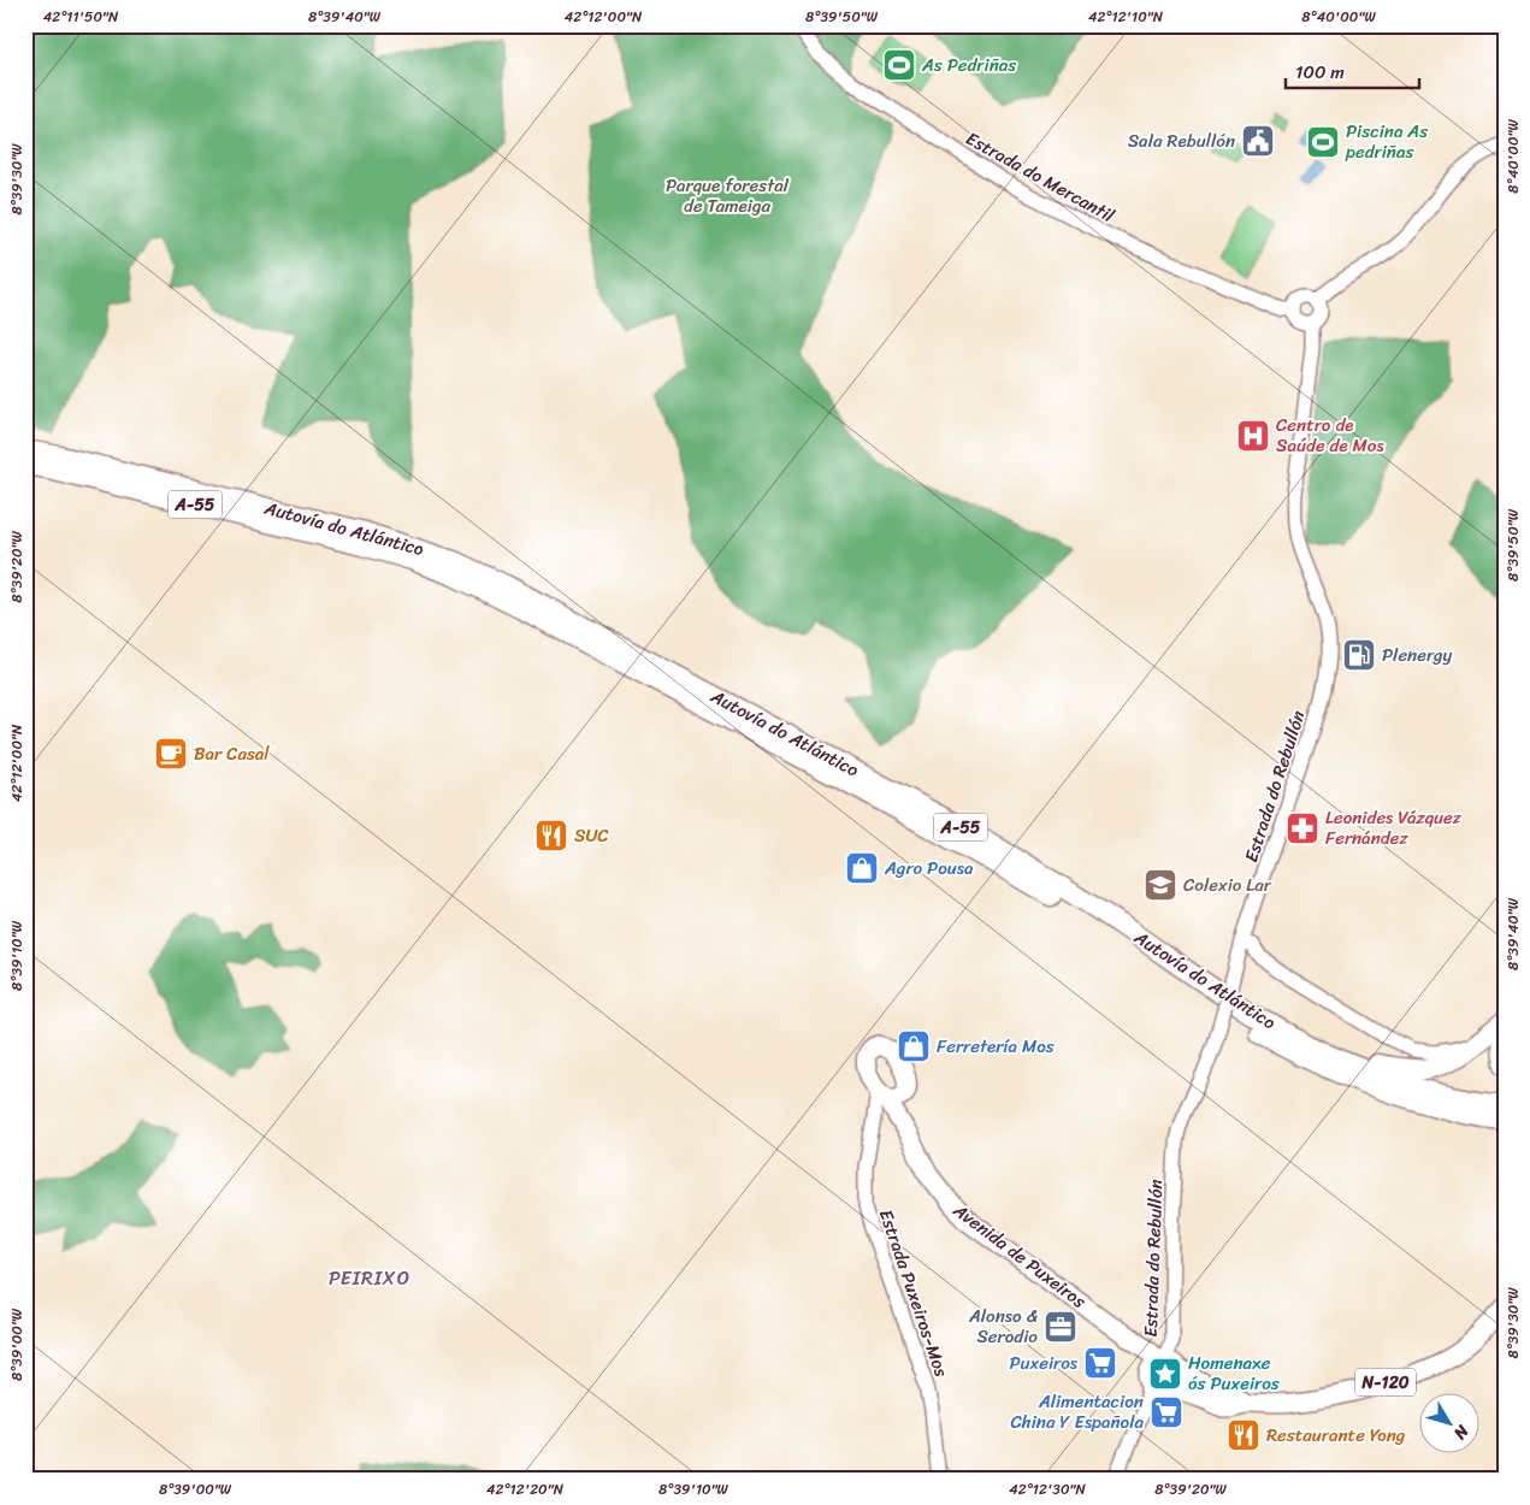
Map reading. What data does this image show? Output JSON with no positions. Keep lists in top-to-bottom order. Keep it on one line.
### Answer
{"streets":{"highway":["A-55","Autovía do Atlántico","Avenida de Puxeiros","N-120"],"street":["Estrada do Mercantil","Estrada do Rebullón","Estrada Puxeiros-Mos"]},"crossings":[["Estrada do Mercantil","Estrada do Rebullón"],["Estrada do Rebullón","Avenida de Puxeiros"],["Avenida de Puxeiros","Estrada Puxeiros-Mos"]],"districts":["PEIRIXO"],"parks":["Parque forestal de Tameiga"],"places":{"sports":["As Pedriñas","Piscina As pedriñas"],"public building":["Sala Rebullón"],"hospital":["Centro de Saúde de Mos"],"fuel station":["Plenergy"],"cafe":["Bar Casal"],"pharmacy":["Leonides Vázquez Fernández"],"restaurant":["SUC","Restaurante Yong"],"shop":["Agro Pousa","Ferretería Mos"],"school or university":["Colexio Lar"],"office":["Alonso & Serodio"],"supermarket":["Puxeiros","Alimentacion China Y Española"],"place":["Homenaxe ós Puxeiros"]},"scale_bar":"100 m","north":"bottom right","coordinates":["42°11'50\"N","8°39'40\"W","42°12'00\"N","8°39'50\"W","42°12'10\"N","8°40'00\"W","8°39'30\"W","8°39'20\"W","8°39'10\"W","8°39'00\"W","42°12'20\"N","42°12'30\"N"]}
